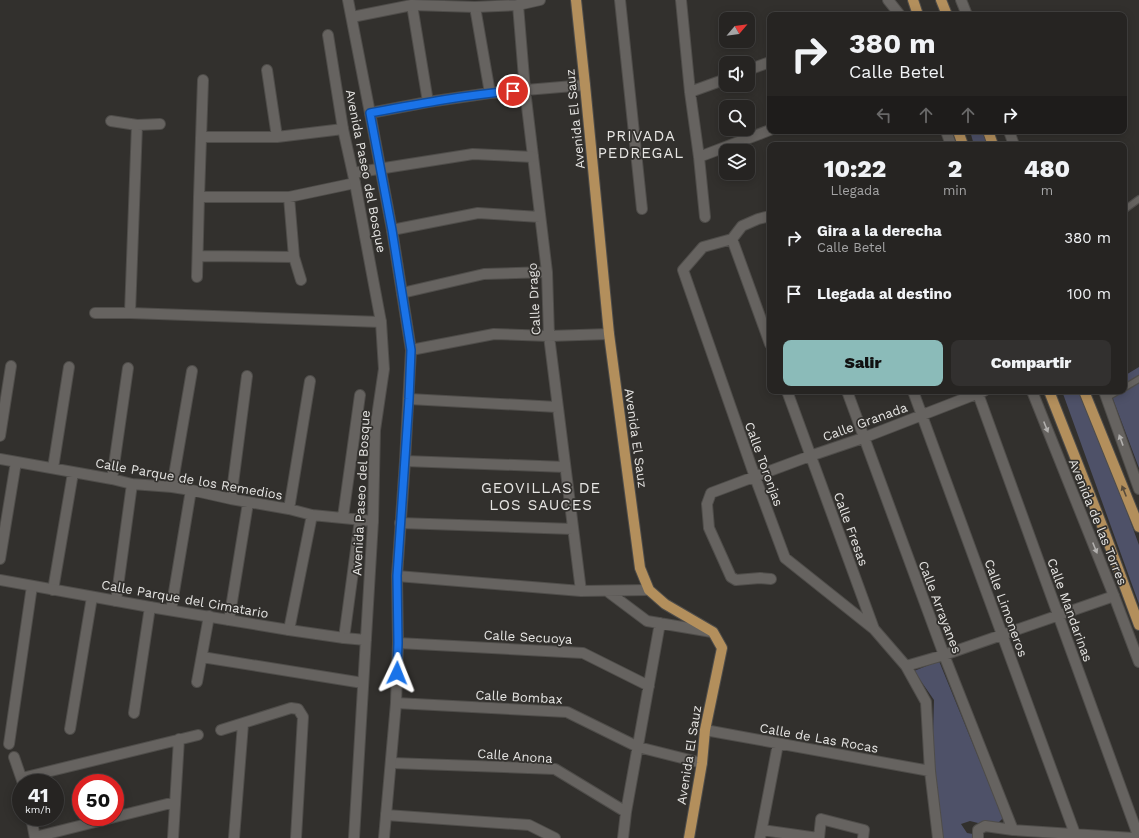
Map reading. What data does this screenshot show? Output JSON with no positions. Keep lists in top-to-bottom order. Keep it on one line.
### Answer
{"streets":{"main road":["Avenida El Sauz","Avenida de las Torres"],"street":["Avenida Paseo del Bosque","Calle Drago","Calle Granada","Calle Toronjas","Calle Parque de los Remedios","Calle Fresas","Calle Parque del Cimatario","Calle Arrayanes","Calle Limoneros","Calle Mandarinas","Calle Secuoya","Calle Bombax","Calle de Las Rocas","Calle Anona"]},"crossings":[["Avenida El Sauz","Calle Bombax"],["Avenida El Sauz","Calle de Las Rocas"],["Avenida Paseo del Bosque","Calle Parque de los Remedios"],["Avenida Paseo del Bosque","Calle Parque del Cimatario"],["Avenida Paseo del Bosque","Calle Secuoya"],["Avenida Paseo del Bosque","Calle Bombax"],["Avenida Paseo del Bosque","Calle Anona"],["Calle Granada","Calle Toronjas"],["Calle Granada","Calle Fresas"],["Calle Granada","Calle Arrayanes"],["Calle Granada","Calle Limoneros"],["Calle Toronjas","Calle Fresas"],["Calle Fresas","Calle de Las Rocas"]],"districts":["PRIVADA PEDREGAL","GEOVILLAS DE LOS SAUCES"],"north":"top right","page":{"turn":["380 m","Calle Betel"],"eta":["10:22","Llegada","2","min","480","m"],"list":[{"name":"Gira a la derecha","note":"Calle Betel","value":"380 m"},{"name":"Llegada al destino","value":"100 m"}],"buttons":["Salir","Compartir"],"speed":"41 km/h","limit":"50"}}
